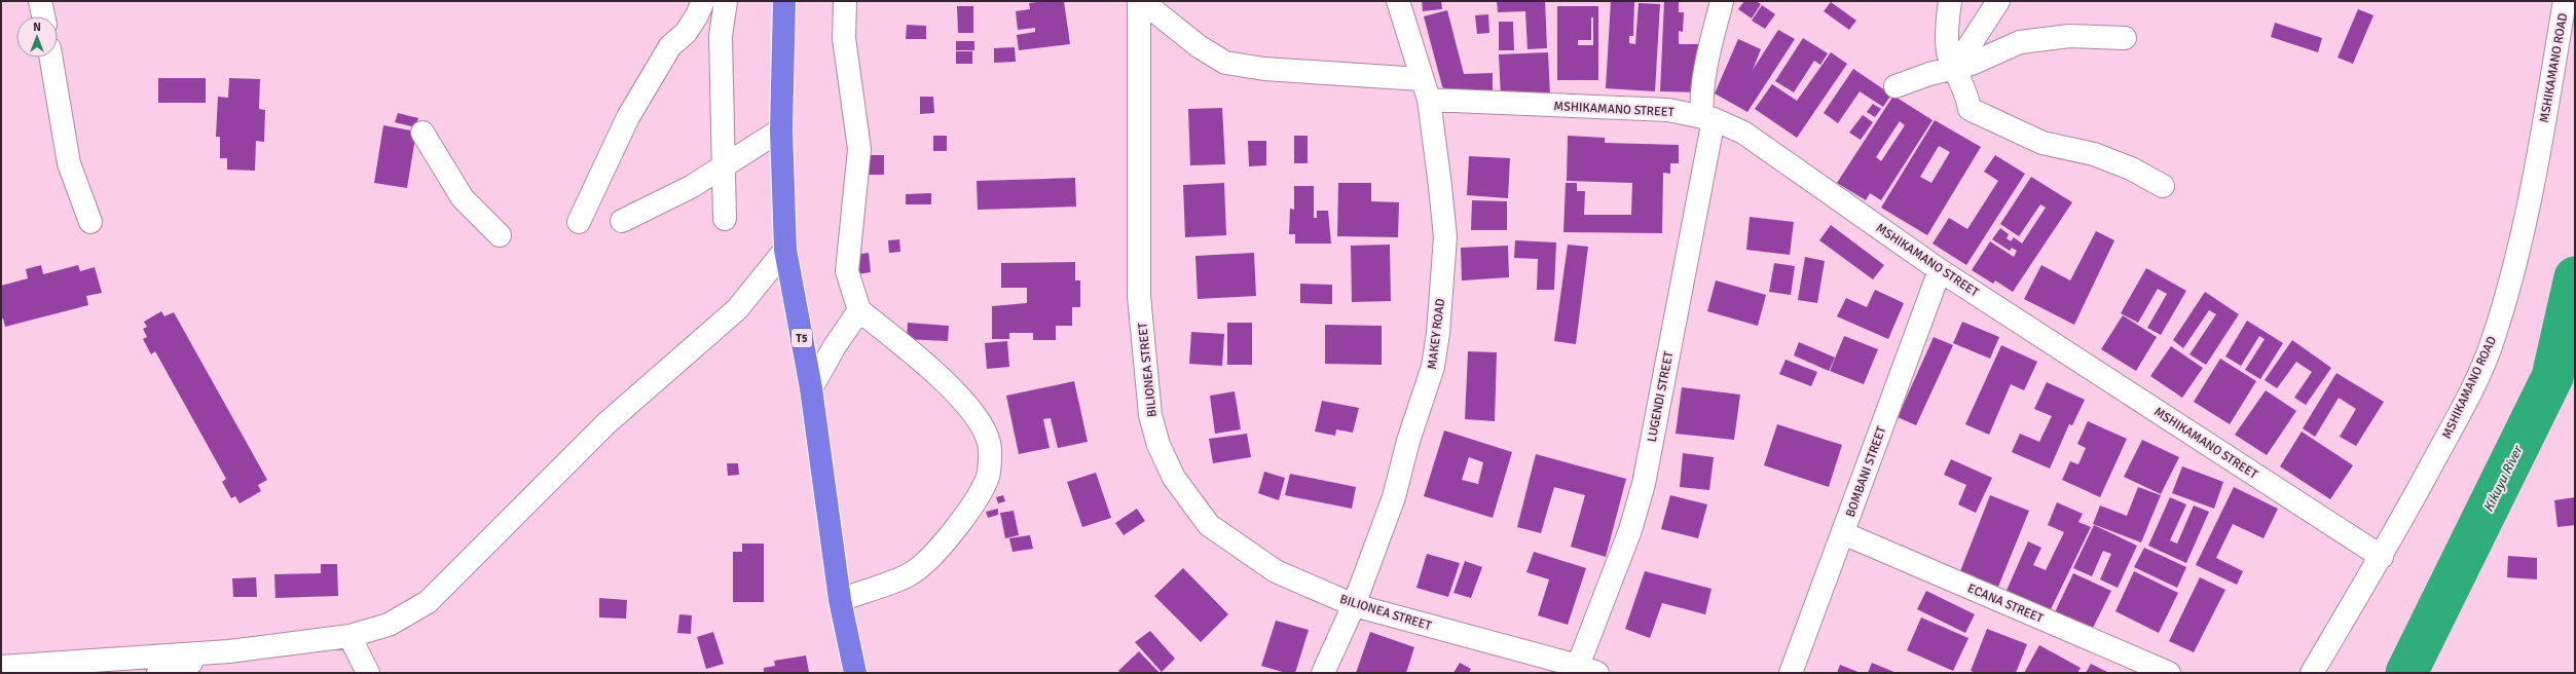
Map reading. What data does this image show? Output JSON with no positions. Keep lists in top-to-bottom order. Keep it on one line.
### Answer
{"streets":{"highway":["T5"],"street":["MSHIKAMANO ROAD","MSHIKAMANO STREET","MAKEY ROAD","BILIONEA STREET","LUGENDI STREET","BOMBANI STREET","ECANA STREET"]},"crossings":[["MSHIKAMANO ROAD","MSHIKAMANO STREET"],["MSHIKAMANO STREET","MAKEY ROAD"],["MSHIKAMANO STREET","LUGENDI STREET"],["MSHIKAMANO STREET","BOMBANI STREET"],["MAKEY ROAD","BILIONEA STREET"],["BILIONEA STREET","LUGENDI STREET"],["BOMBANI STREET","ECANA STREET"]],"water":["Kikuyu River"],"north":"top"}
